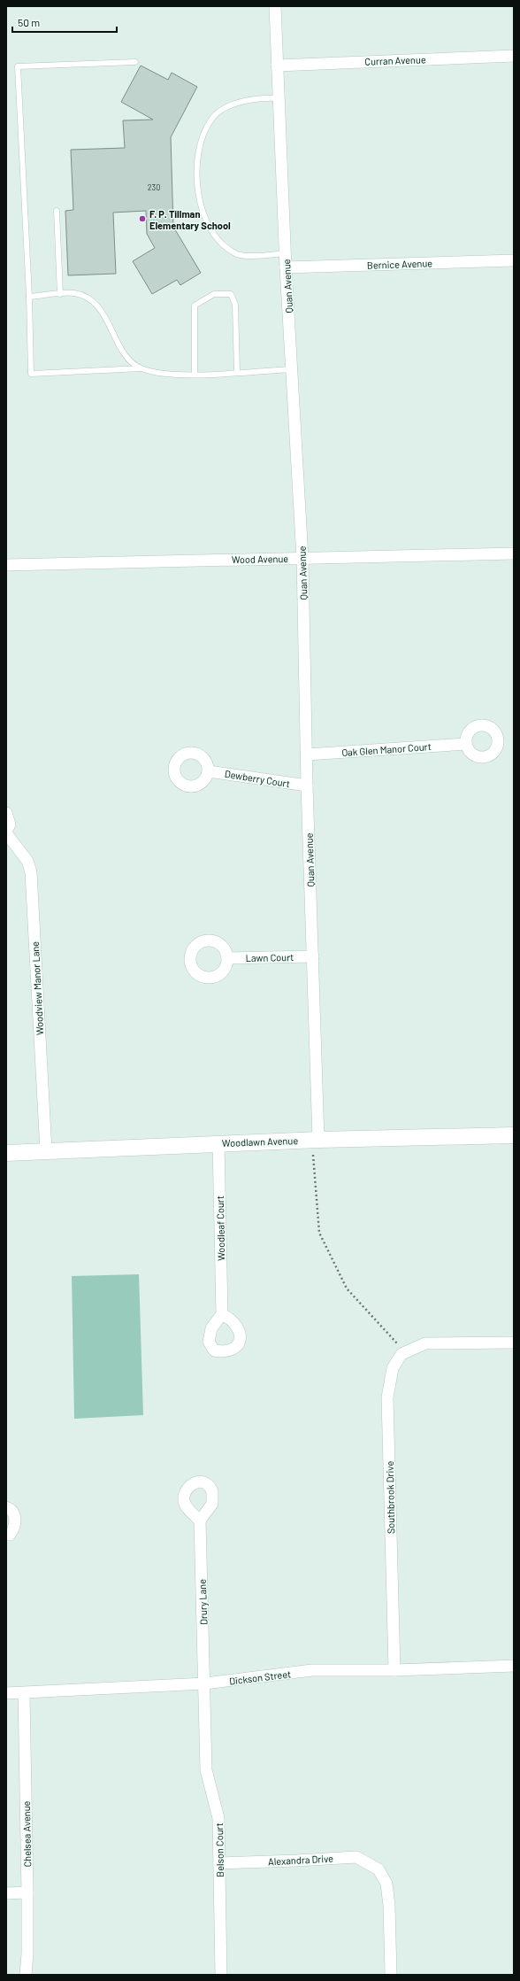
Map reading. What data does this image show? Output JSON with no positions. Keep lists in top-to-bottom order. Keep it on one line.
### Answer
{"streets":{"street":["Curran Avenue","Bernice Avenue","Quan Avenue","Wood Avenue","Oak Glen Manor Court","Dewberry Court","Lawn Court","Woodview Manor Lane","Woodlawn Avenue","Woodleaf Court","Southbrook Drive","Drury Lane","Dickson Street","Chelsea Avenue","Belson Court","Alexandra Drive"]},"crossings":[["Curran Avenue","Quan Avenue"],["Bernice Avenue","Quan Avenue"],["Quan Avenue","Wood Avenue"],["Quan Avenue","Oak Glen Manor Court"],["Quan Avenue","Dewberry Court"],["Quan Avenue","Lawn Court"],["Quan Avenue","Woodlawn Avenue"],["Woodview Manor Lane","Woodlawn Avenue"],["Woodlawn Avenue","Woodleaf Court"],["Southbrook Drive","Dickson Street"],["Drury Lane","Dickson Street"],["Drury Lane","Belson Court"],["Dickson Street","Chelsea Avenue"],["Dickson Street","Belson Court"],["Belson Court","Alexandra Drive"]],"places":["F. P. Tillman Elementary School"],"house_numbers":["230"],"scale_bar":"50 m"}
